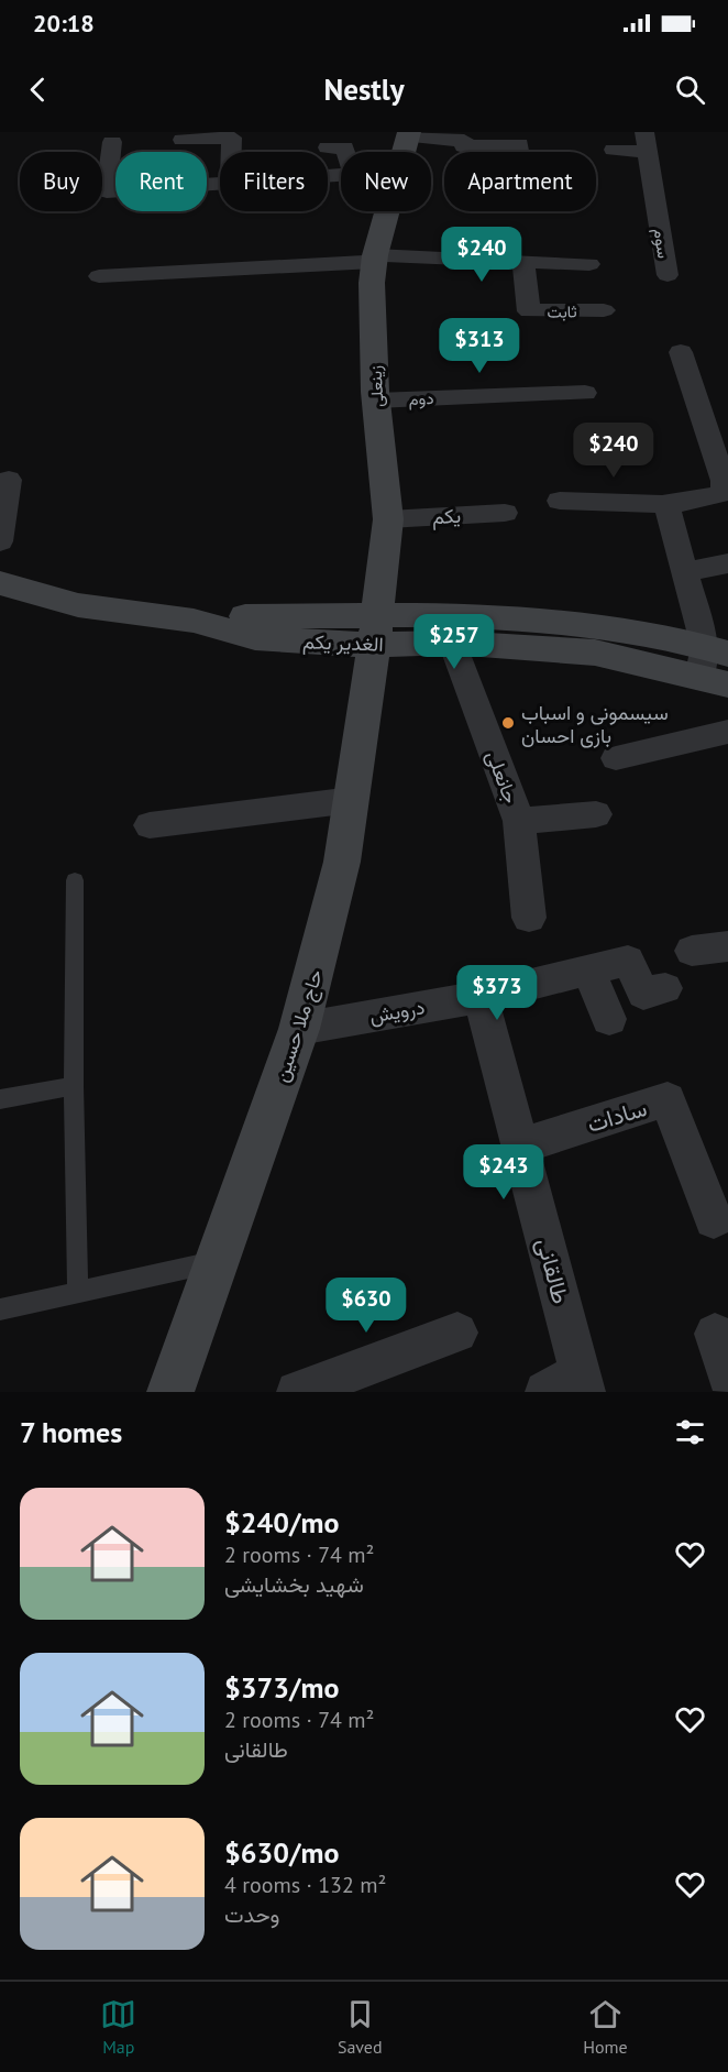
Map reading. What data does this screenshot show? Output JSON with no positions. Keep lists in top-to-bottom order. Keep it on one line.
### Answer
{"streets":{"street":["سوم","ثابت","زینعلی","دوم","یکم","الغدیر یکم","جانعلی","درویش","حاج ملا حسین","سادات","طالقانی"]},"crossings":[["زینعلی","دوم"],["زینعلی","یکم"],["زینعلی","الغدیر یکم"],["زینعلی","حاج ملا حسین"],["الغدیر یکم","جانعلی"],["الغدیر یکم","حاج ملا حسین"],["درویش","حاج ملا حسین"],["درویش","طالقانی"],["سادات","طالقانی"]],"places":["سیسمونی و اسباب بازی احسان"],"page":{"status":"20:18","header":"Nestly","chip":["Buy","Rent","Filters","New","Apartment"],"price":["$240","$313","$240","$257","$373","$243","$630"],"heading":"7 homes","list":[{"name":"$240/mo","note":"2 rooms · 74 m² · شهید بخشایشی"},{"name":"$373/mo","note":"2 rooms · 74 m² · طالقانی"},{"name":"$630/mo","note":"4 rooms · 132 m² · وحدت"}],"tabs":["Map","Saved","Home"]}}
